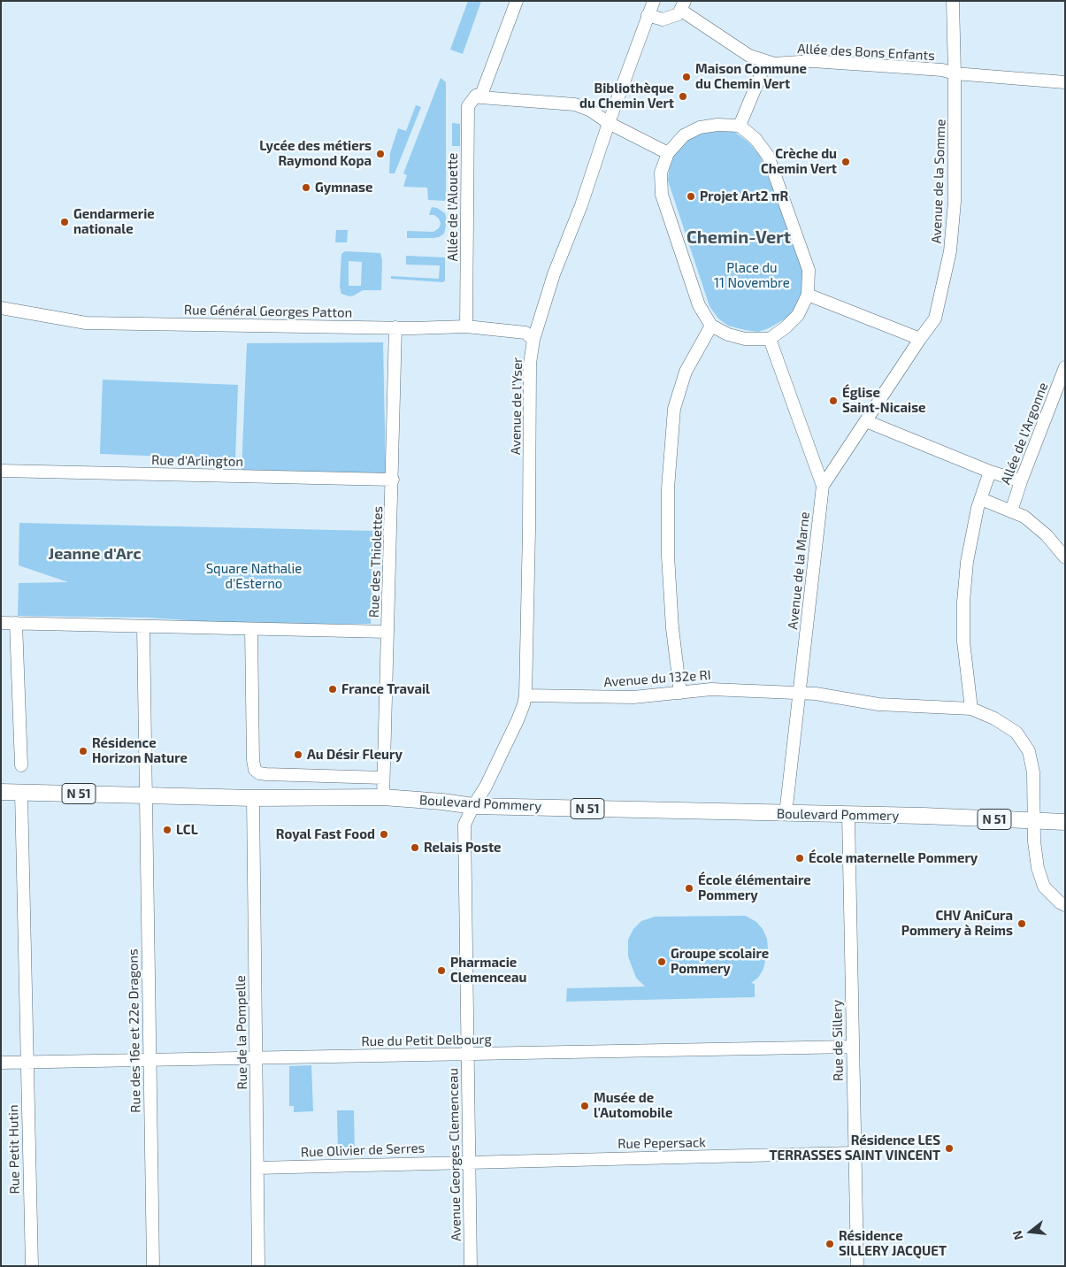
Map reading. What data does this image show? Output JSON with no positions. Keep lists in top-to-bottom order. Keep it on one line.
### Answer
{"streets":{"main road":["N 51","Boulevard Pommery"],"street":["Allée des Bons Enfants","Avenue de la Somme","Allée de l'Alouette","Rue Général Georges Patton","Avenue de l'Yser","Allée de l'Argonne","Rue d'Arlington","Rue des Thiolettes","Avenue de la Marne","Avenue du 132e RI","Rue des 16e et 22e Dragons","Rue de la Pompelle","Rue du Petit Delbourg","Rue de Sillery","Rue Pepersack","Rue Petit Hutin","Rue Olivier de Serres","Avenue Georges Clemenceau"]},"crossings":[["Allée des Bons Enfants","Avenue de la Somme"],["Avenue de la Somme","Avenue de la Marne"],["Allée de l'Alouette","Rue Général Georges Patton"],["Rue Général Georges Patton","Avenue de l'Yser"],["Rue Général Georges Patton","Rue des Thiolettes"],["Avenue de l'Yser","Avenue du 132e RI"],["Avenue de l'Yser","Boulevard Pommery"],["Avenue de l'Yser","Avenue Georges Clemenceau"],["Allée de l'Argonne","Avenue du 132e RI"],["Rue d'Arlington","Rue des Thiolettes"],["Rue des Thiolettes","Boulevard Pommery"],["Avenue de la Marne","Avenue du 132e RI"],["Avenue de la Marne","Boulevard Pommery"],["Boulevard Pommery","Rue des 16e et 22e Dragons"],["Boulevard Pommery","Rue de la Pompelle"],["Boulevard Pommery","Rue de Sillery"],["Boulevard Pommery","Rue Petit Hutin"],["Boulevard Pommery","Avenue Georges Clemenceau"],["Rue des 16e et 22e Dragons","Rue du Petit Delbourg"],["Rue de la Pompelle","Rue du Petit Delbourg"],["Rue de la Pompelle","Rue Olivier de Serres"],["Rue du Petit Delbourg","Rue de Sillery"],["Rue du Petit Delbourg","Rue Petit Hutin"],["Rue du Petit Delbourg","Avenue Georges Clemenceau"],["Rue de Sillery","Rue Pepersack"],["Rue Pepersack","Rue Olivier de Serres"],["Rue Pepersack","Avenue Georges Clemenceau"],["Rue Olivier de Serres","Avenue Georges Clemenceau"]],"districts":["Chemin-Vert","Jeanne d'Arc"],"parks":["Place du 11 Novembre","Square Nathalie d'Esterno"],"places":["Maison Commune du Chemin Vert","Bibliothèque du Chemin Vert","Lycée des métiers Raymond Kopa","Crèche du Chemin Vert","Gymnase","Projet Art2 πR","Gendarmerie nationale","Église Saint-Nicaise","France Travail","Résidence Horizon Nature","Au Désir Fleury","LCL","Royal Fast Food","Relais Poste","École maternelle Pommery","École élémentaire Pommery","CHV AniCura Pommery à Reims","Groupe scolaire Pommery","Pharmacie Clemenceau","Musée de l'Automobile","Résidence LES TERRASSES SAINT VINCENT","Résidence SILLERY JACQUET"],"north":"left"}
